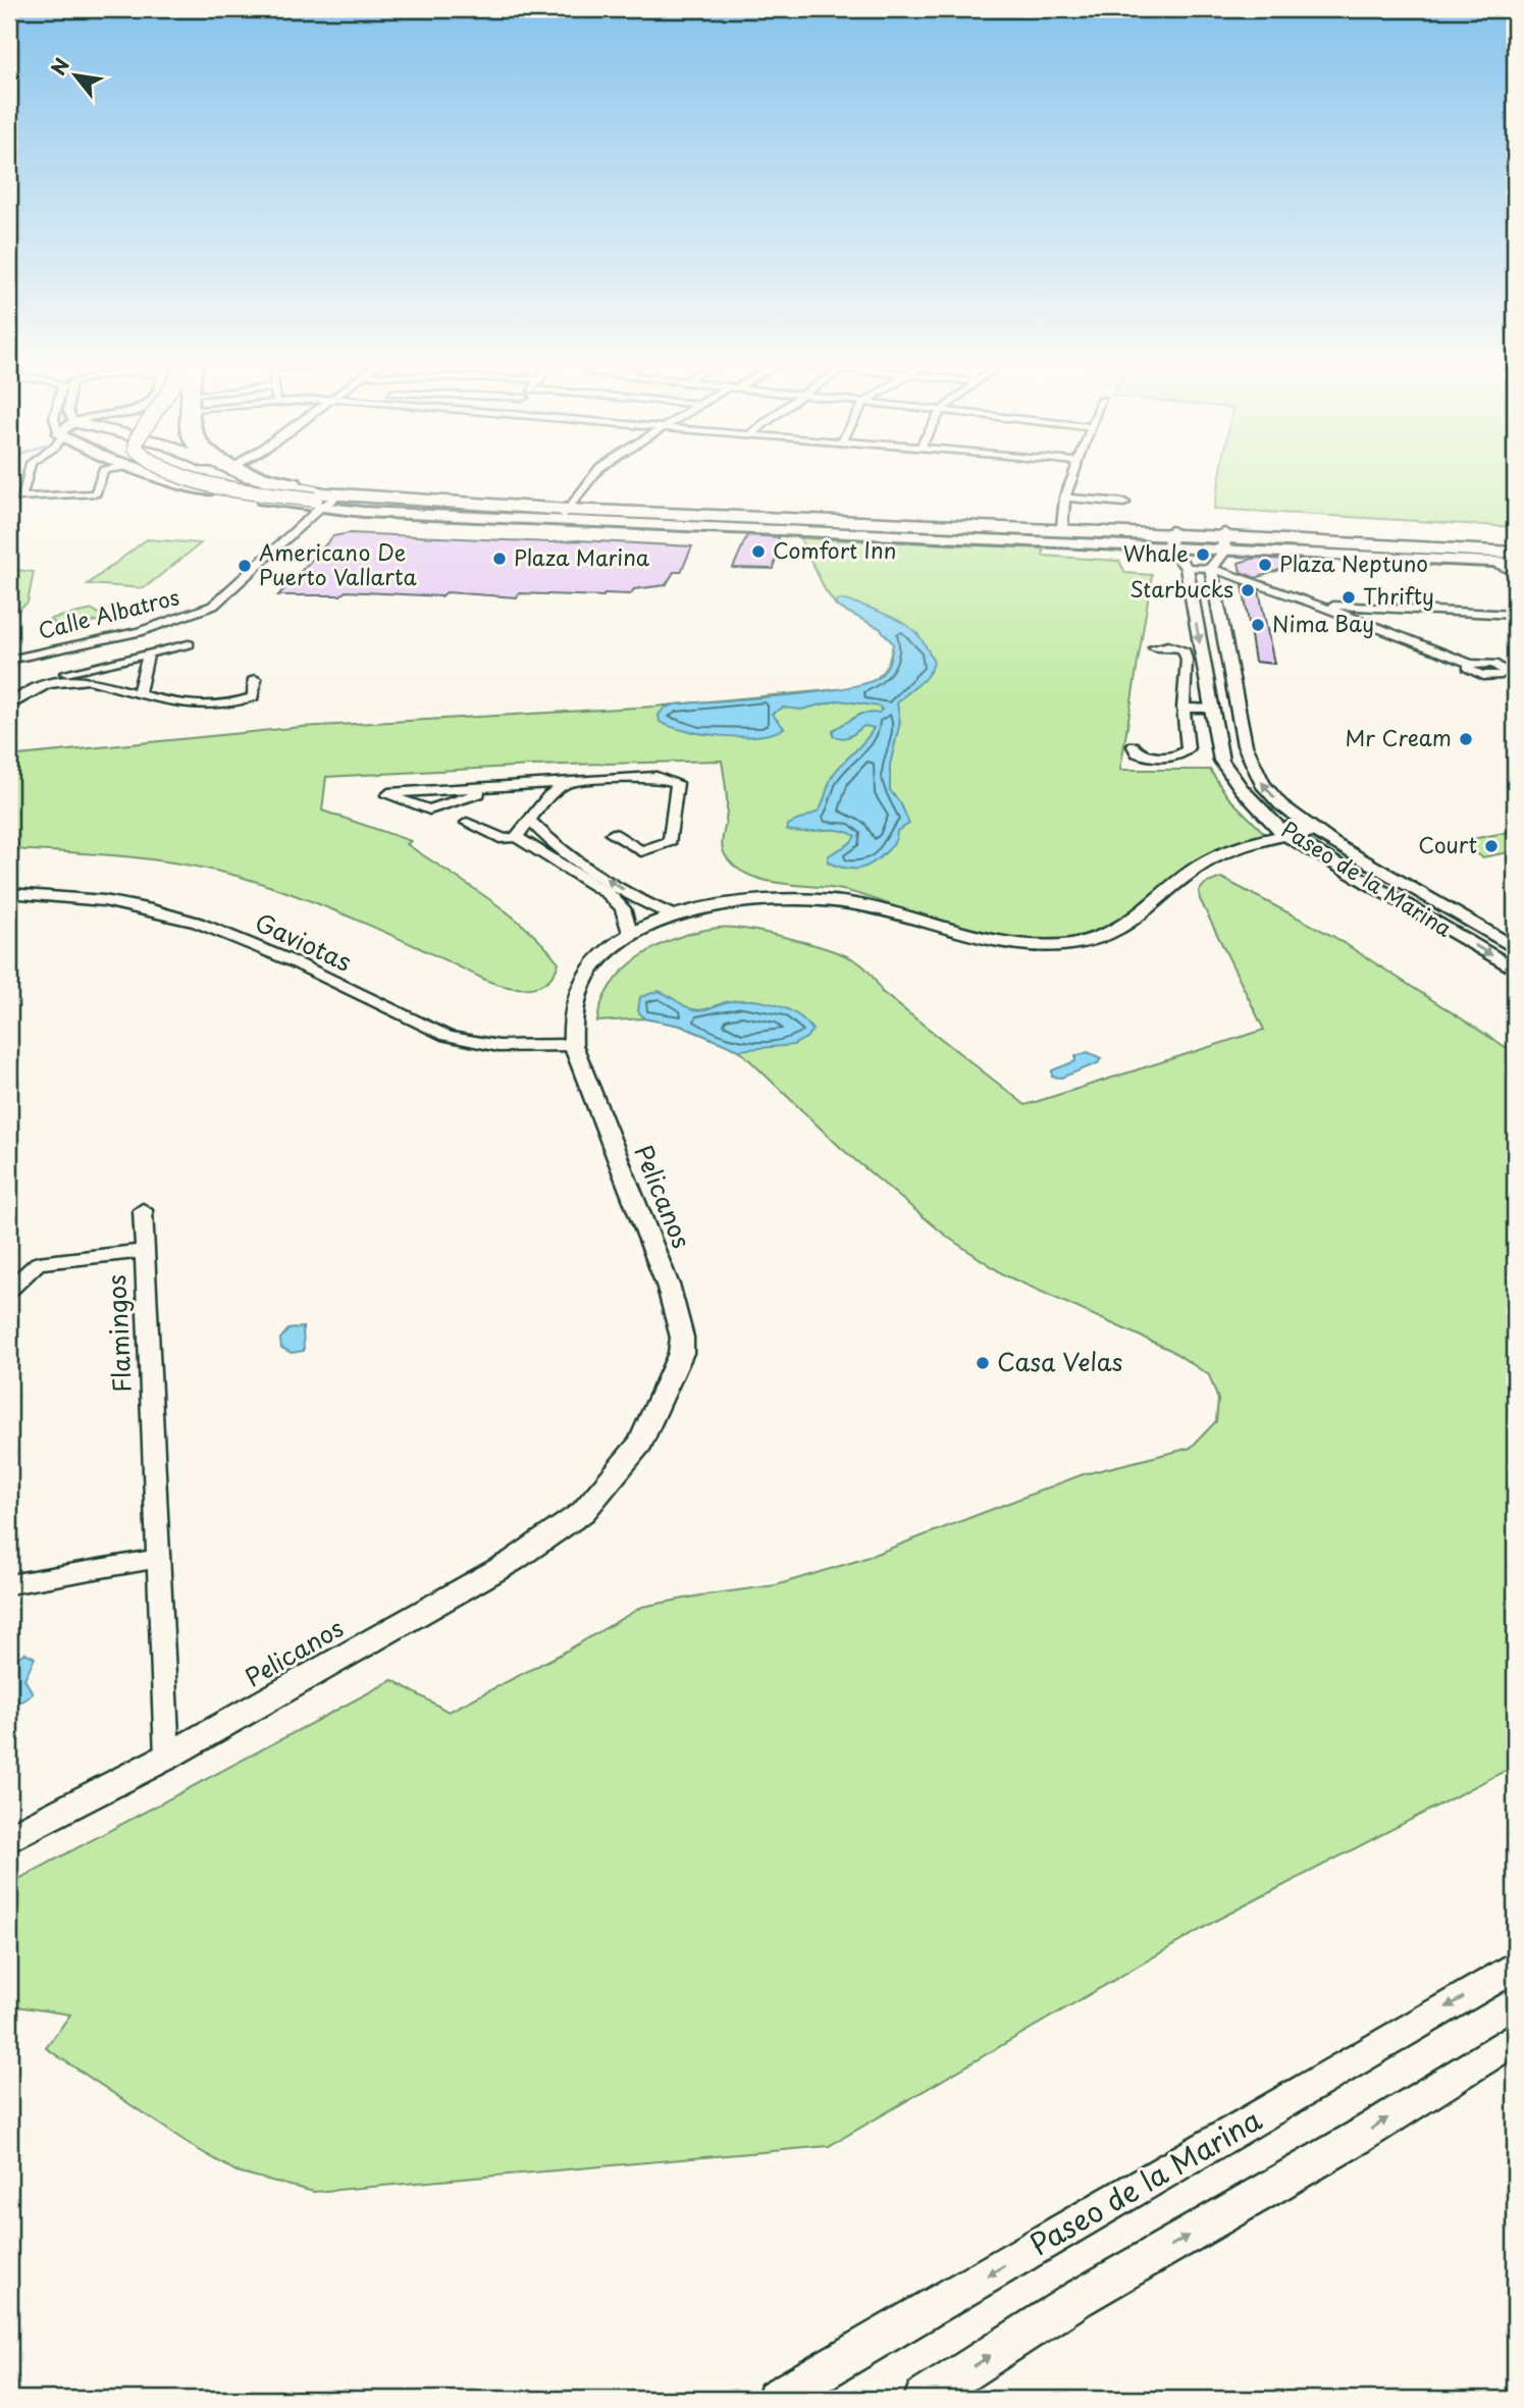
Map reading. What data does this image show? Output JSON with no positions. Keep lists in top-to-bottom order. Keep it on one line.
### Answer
{"streets":{"street":["Calle Albatros","Paseo de la Marina","Gaviotas","Pelicanos","Flamingos"]},"crossings":[["Paseo de la Marina","Pelicanos"],["Gaviotas","Pelicanos"],["Pelicanos","Flamingos"]],"places":["Comfort Inn","Whale","Plaza Marina","Plaza Neptuno","Americano De Puerto Vallarta","Starbucks","Thrifty","Nima Bay","Mr Cream","Court","Casa Velas"],"north":"top left"}
